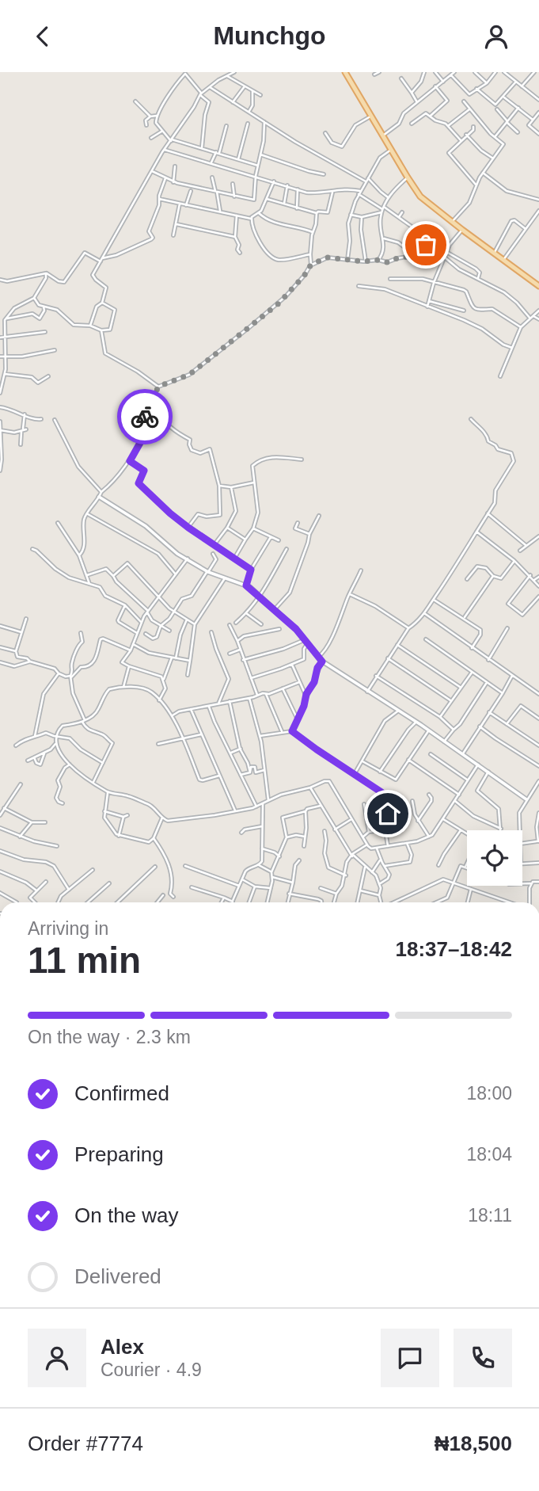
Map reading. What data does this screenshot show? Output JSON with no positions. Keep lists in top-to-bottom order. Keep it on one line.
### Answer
{"page":{"header":"Munchgo","heading":["11 min","Arriving in","18:37–18:42"],"panel":["Alex","Courier · 4.9","Order #7774","₦18,500"],"bar":"On the way · 2.3 km","list":[["Confirmed","18:00"],["Preparing","18:04"],["On the way","18:11"],"Delivered"]}}
